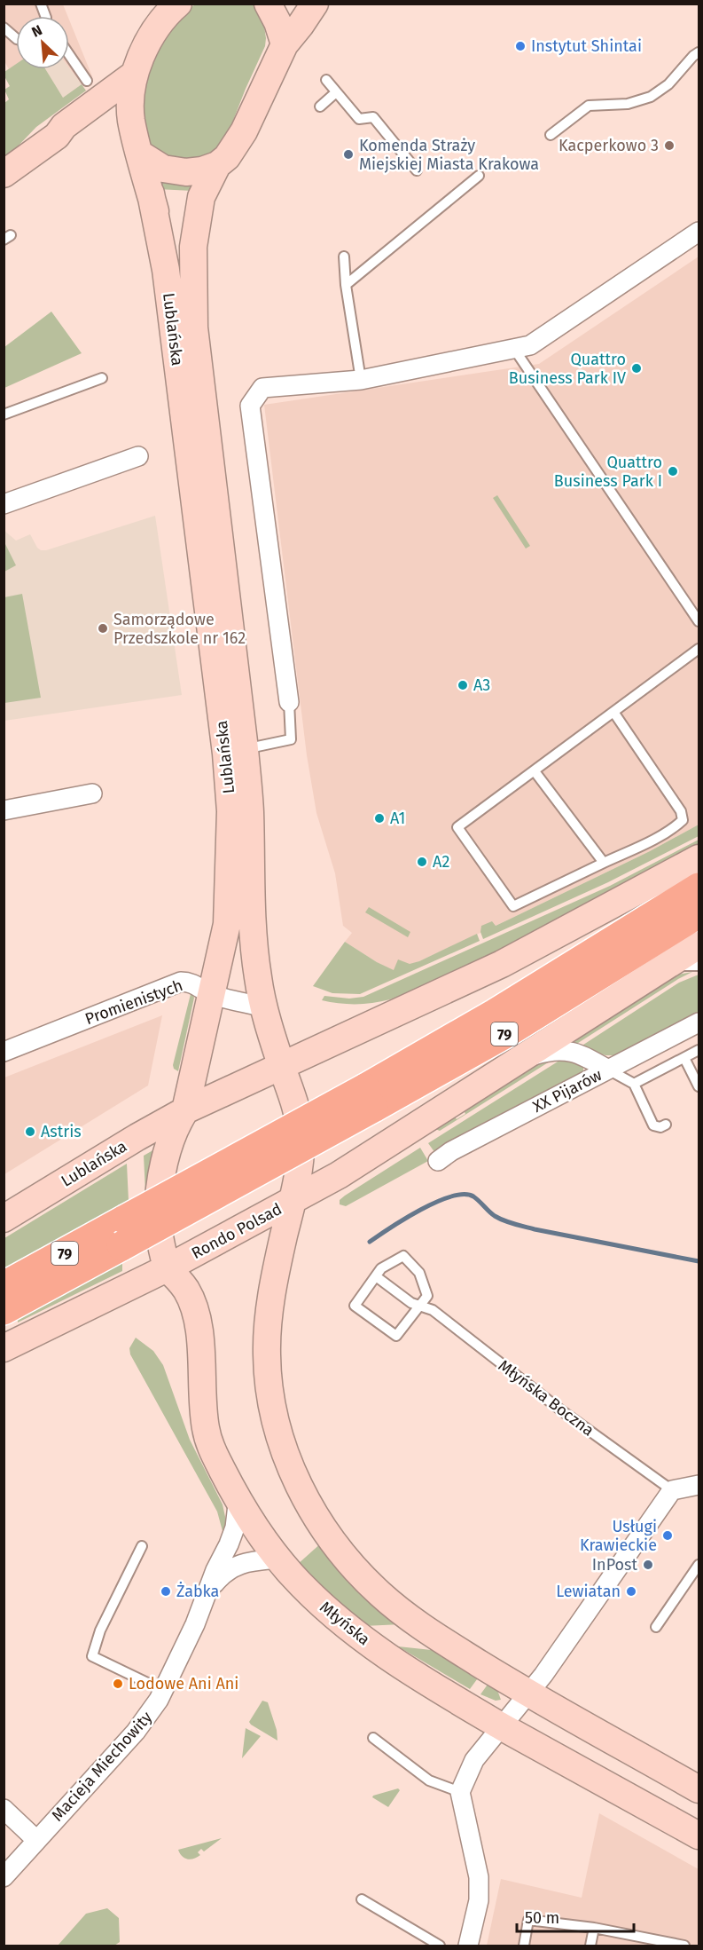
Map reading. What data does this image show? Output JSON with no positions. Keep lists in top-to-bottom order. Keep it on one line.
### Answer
{"streets":{"main road":["Lublańska","79","Rondo Polsad","Młyńska"],"street":["Promienistych","XX Pijarów","Macieja Miechowity"],"lane":["Młyńska Boczna"]},"crossings":[["Lublańska","Promienistych"],["Lublańska","Rondo Polsad"],["Rondo Polsad","Młyńska"],["Młyńska","Macieja Miechowity"]],"places":["Instytut Shintai","Kacperkowo 3","Komenda Straży Miejskiej Miasta Krakowa","Quattro Business Park IV","Quattro Business Park I","Samorządowe Przedszkole nr 162","A3","A1","A2","Astris","Usługi Krawieckie","InPost","Żabka","Lewiatan","Lodowe Ani Ani"],"scale_bar":"50 m","north":"top left"}
